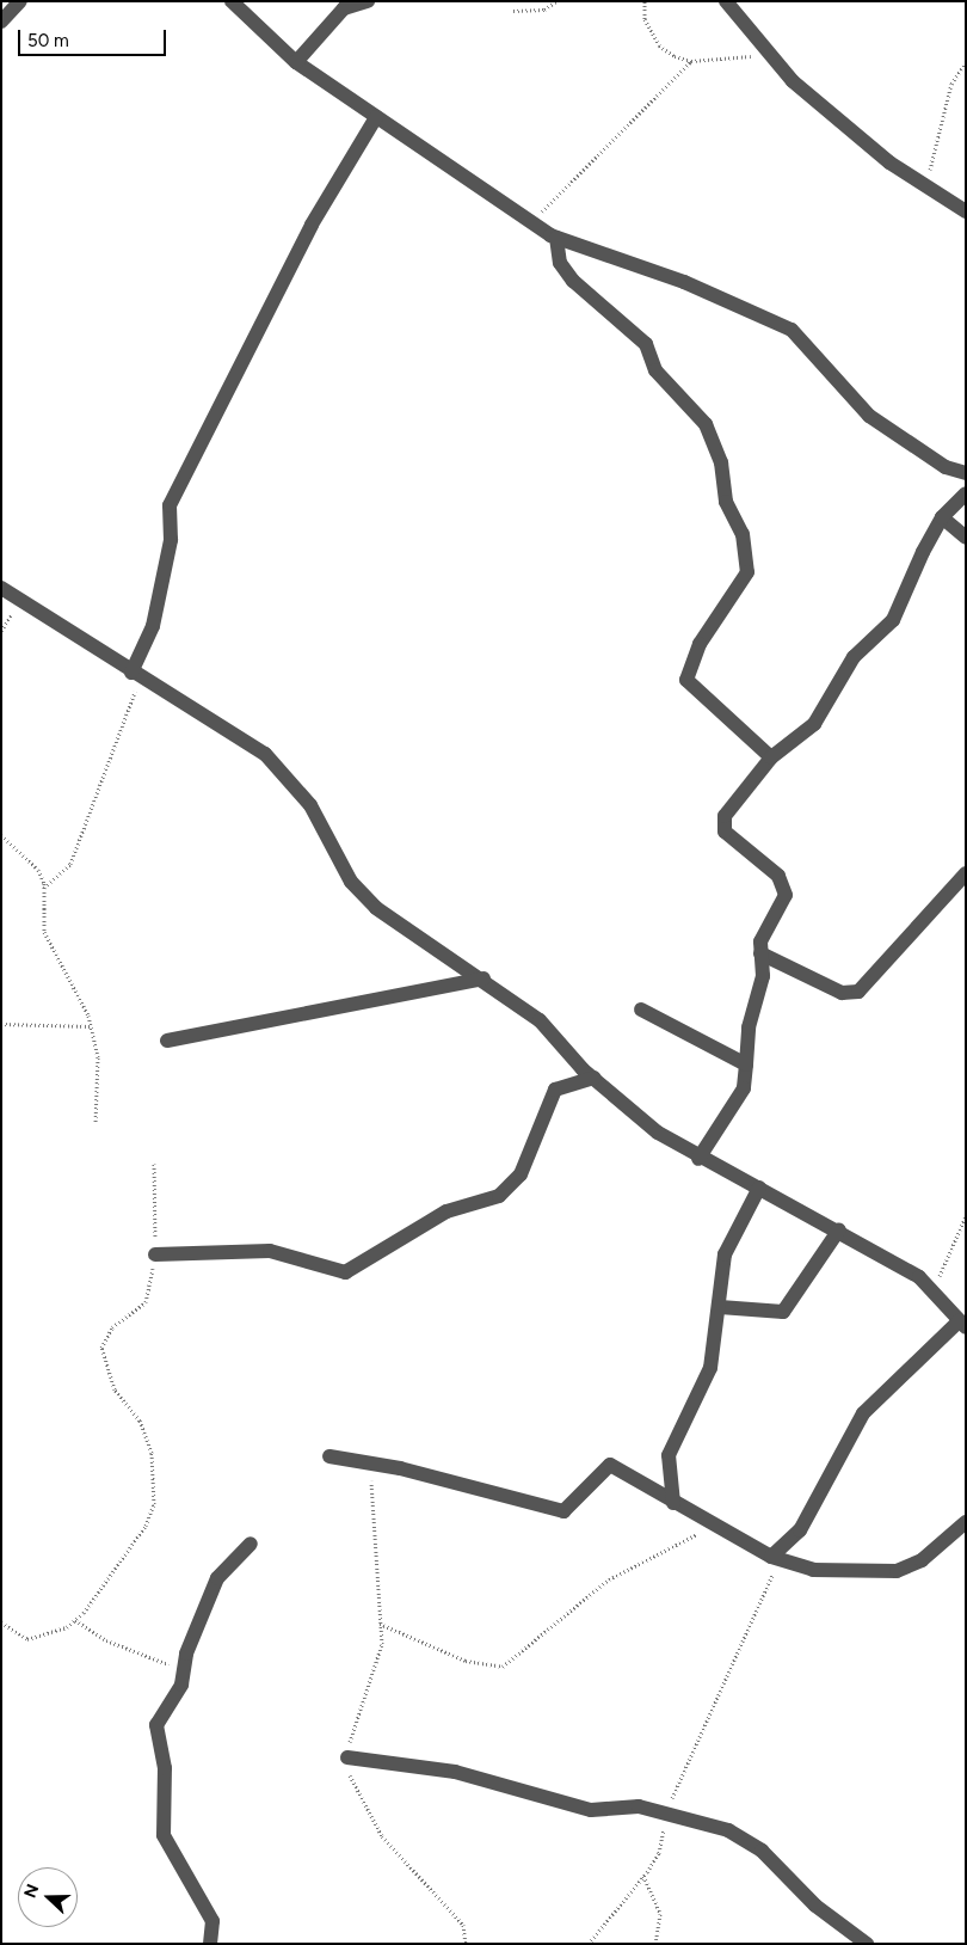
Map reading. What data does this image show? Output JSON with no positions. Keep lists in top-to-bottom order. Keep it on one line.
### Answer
{"scale_bar":"50 m","north":"left"}
